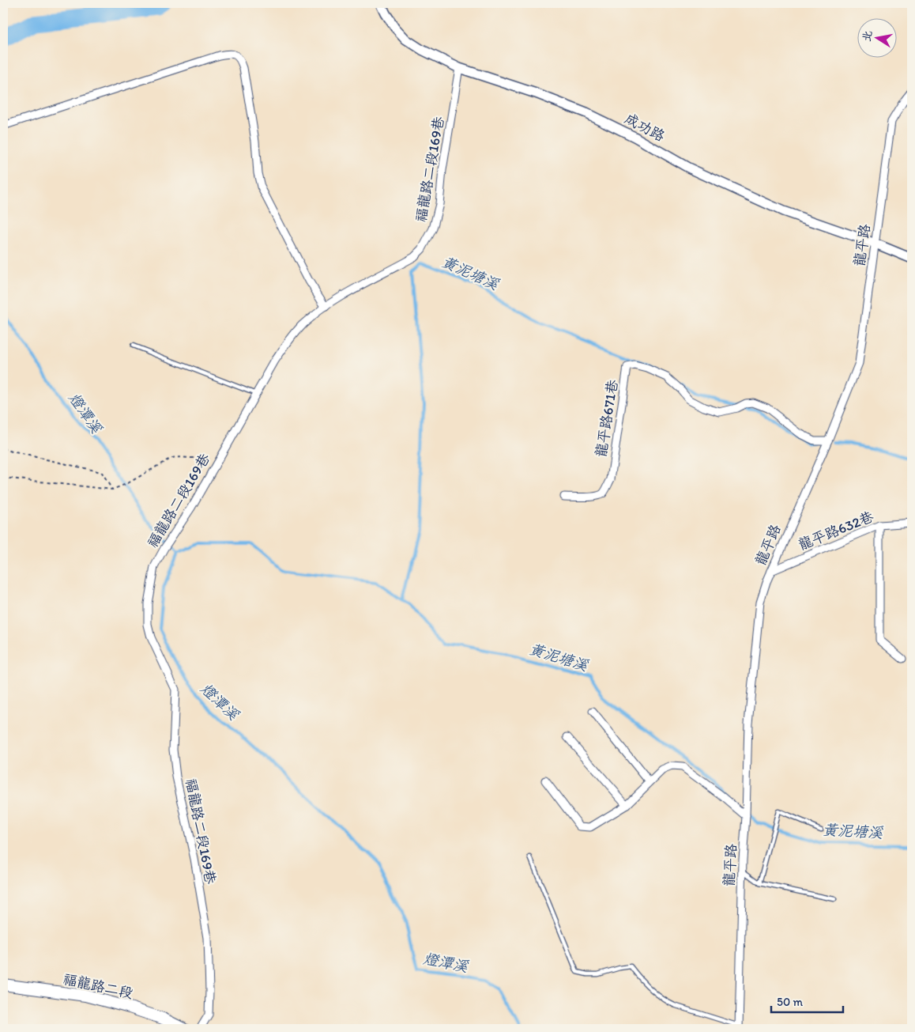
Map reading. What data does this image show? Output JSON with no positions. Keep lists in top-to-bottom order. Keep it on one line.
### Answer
{"streets":{"main road":["福龍路二段"],"street":["成功路","福龍路二段169巷","龍平路","龍平路671巷","龍平路632巷"]},"crossings":[["成功路","福龍路二段169巷"],["成功路","龍平路"],["龍平路","龍平路671巷"],["龍平路","龍平路632巷"]],"water":["黃泥塘溪","燈潭溪"],"scale_bar":"50 m","north":"left"}
